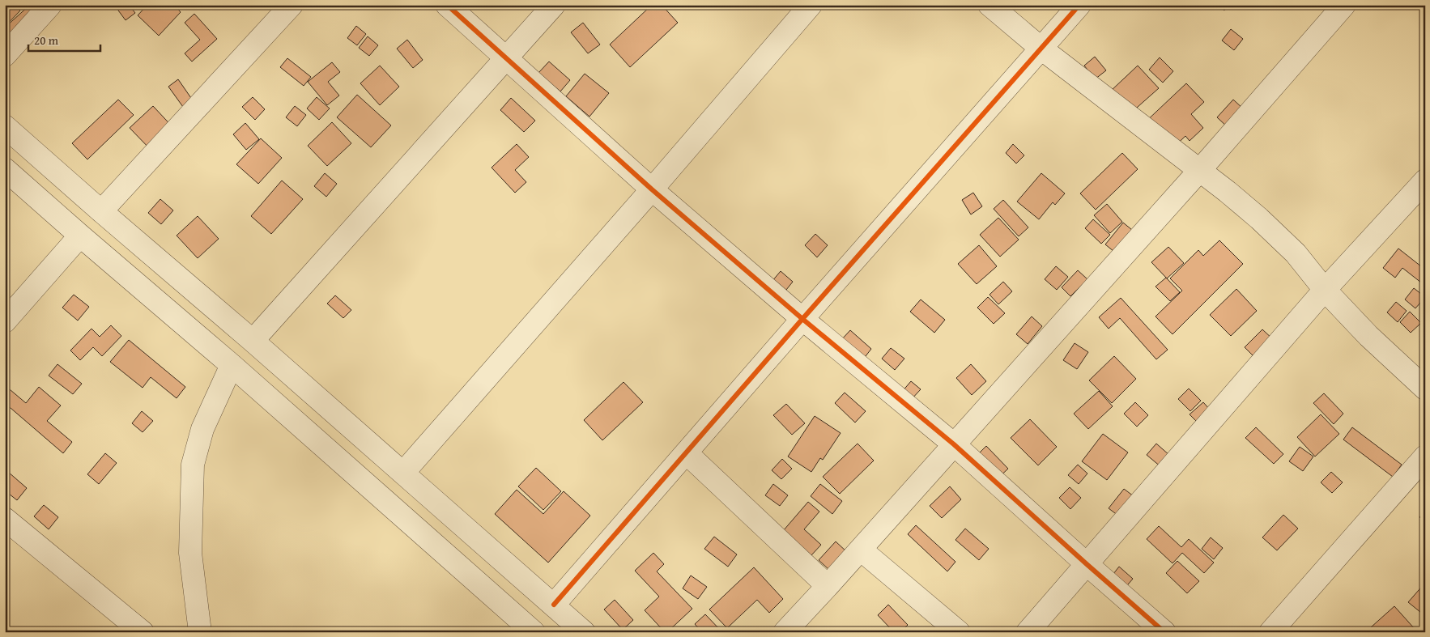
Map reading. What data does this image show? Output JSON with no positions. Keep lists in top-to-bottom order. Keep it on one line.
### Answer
{"scale_bar":"20 m"}
